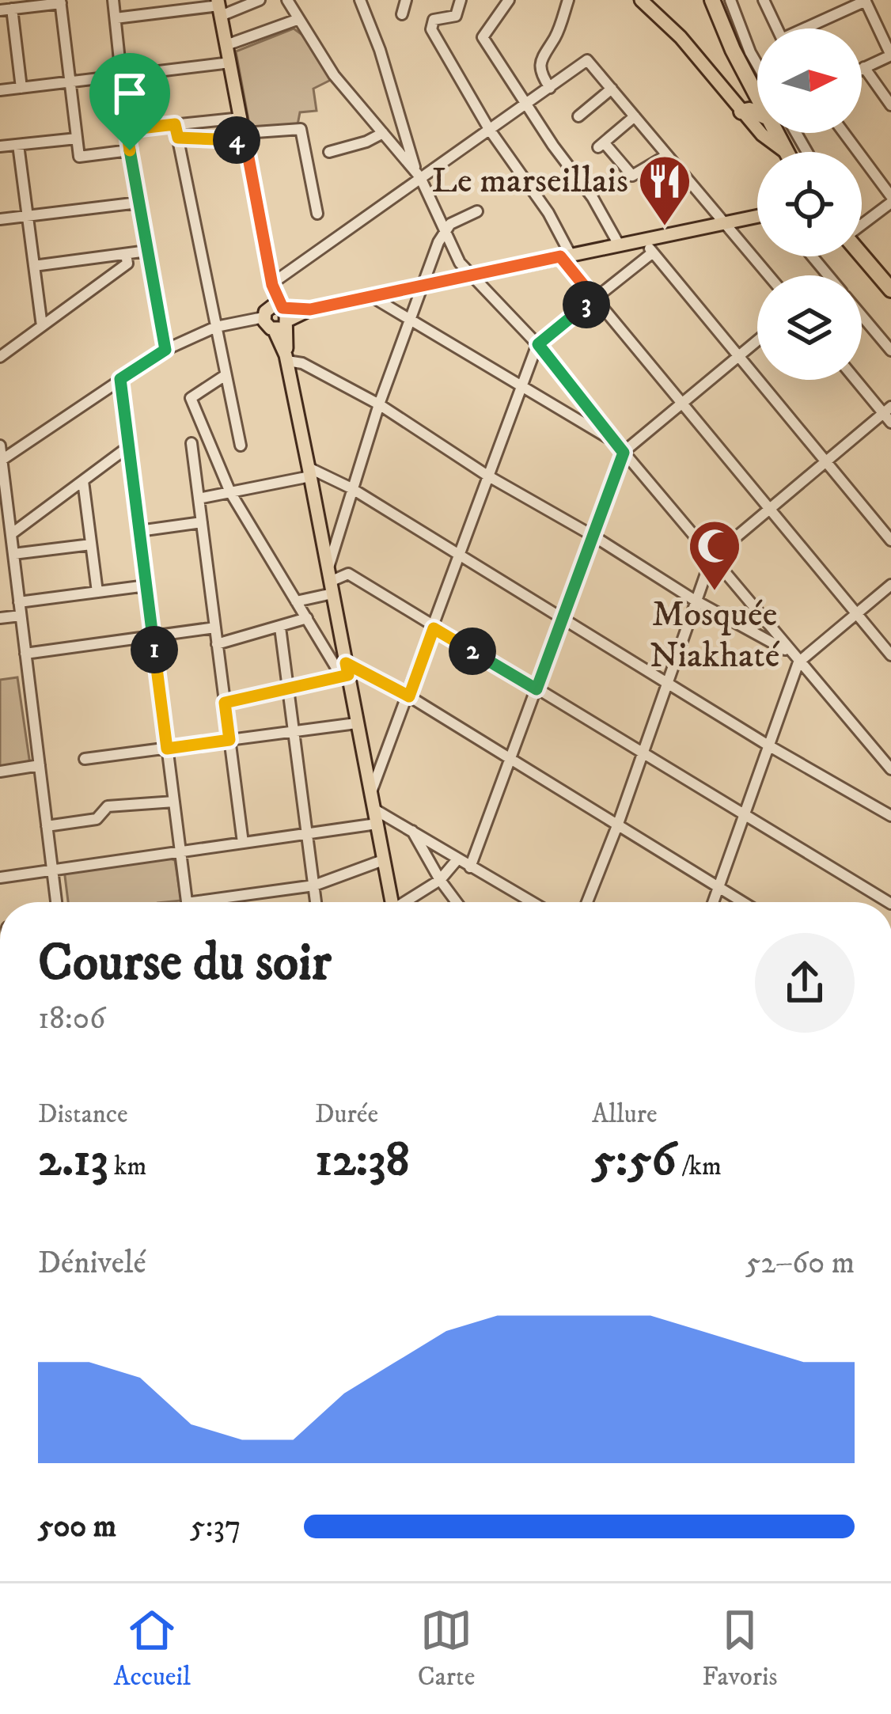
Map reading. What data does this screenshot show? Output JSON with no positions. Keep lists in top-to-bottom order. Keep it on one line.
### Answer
{"places":{"restaurant":["Le marseillais"],"mosque":["Mosquée Niakhaté"]},"north":"right","page":{"pins":["4","3","1","2"],"heading":["Course du soir","18:06"],"stats":[["Distance","2.13 km"],["Durée","12:38"],["Allure","5:56 /km"]],"chart":["Dénivelé","52–60 m"],"list":[{"name":"500 m","note":"5:37"}],"tabs":["Accueil","Carte","Favoris"]}}
